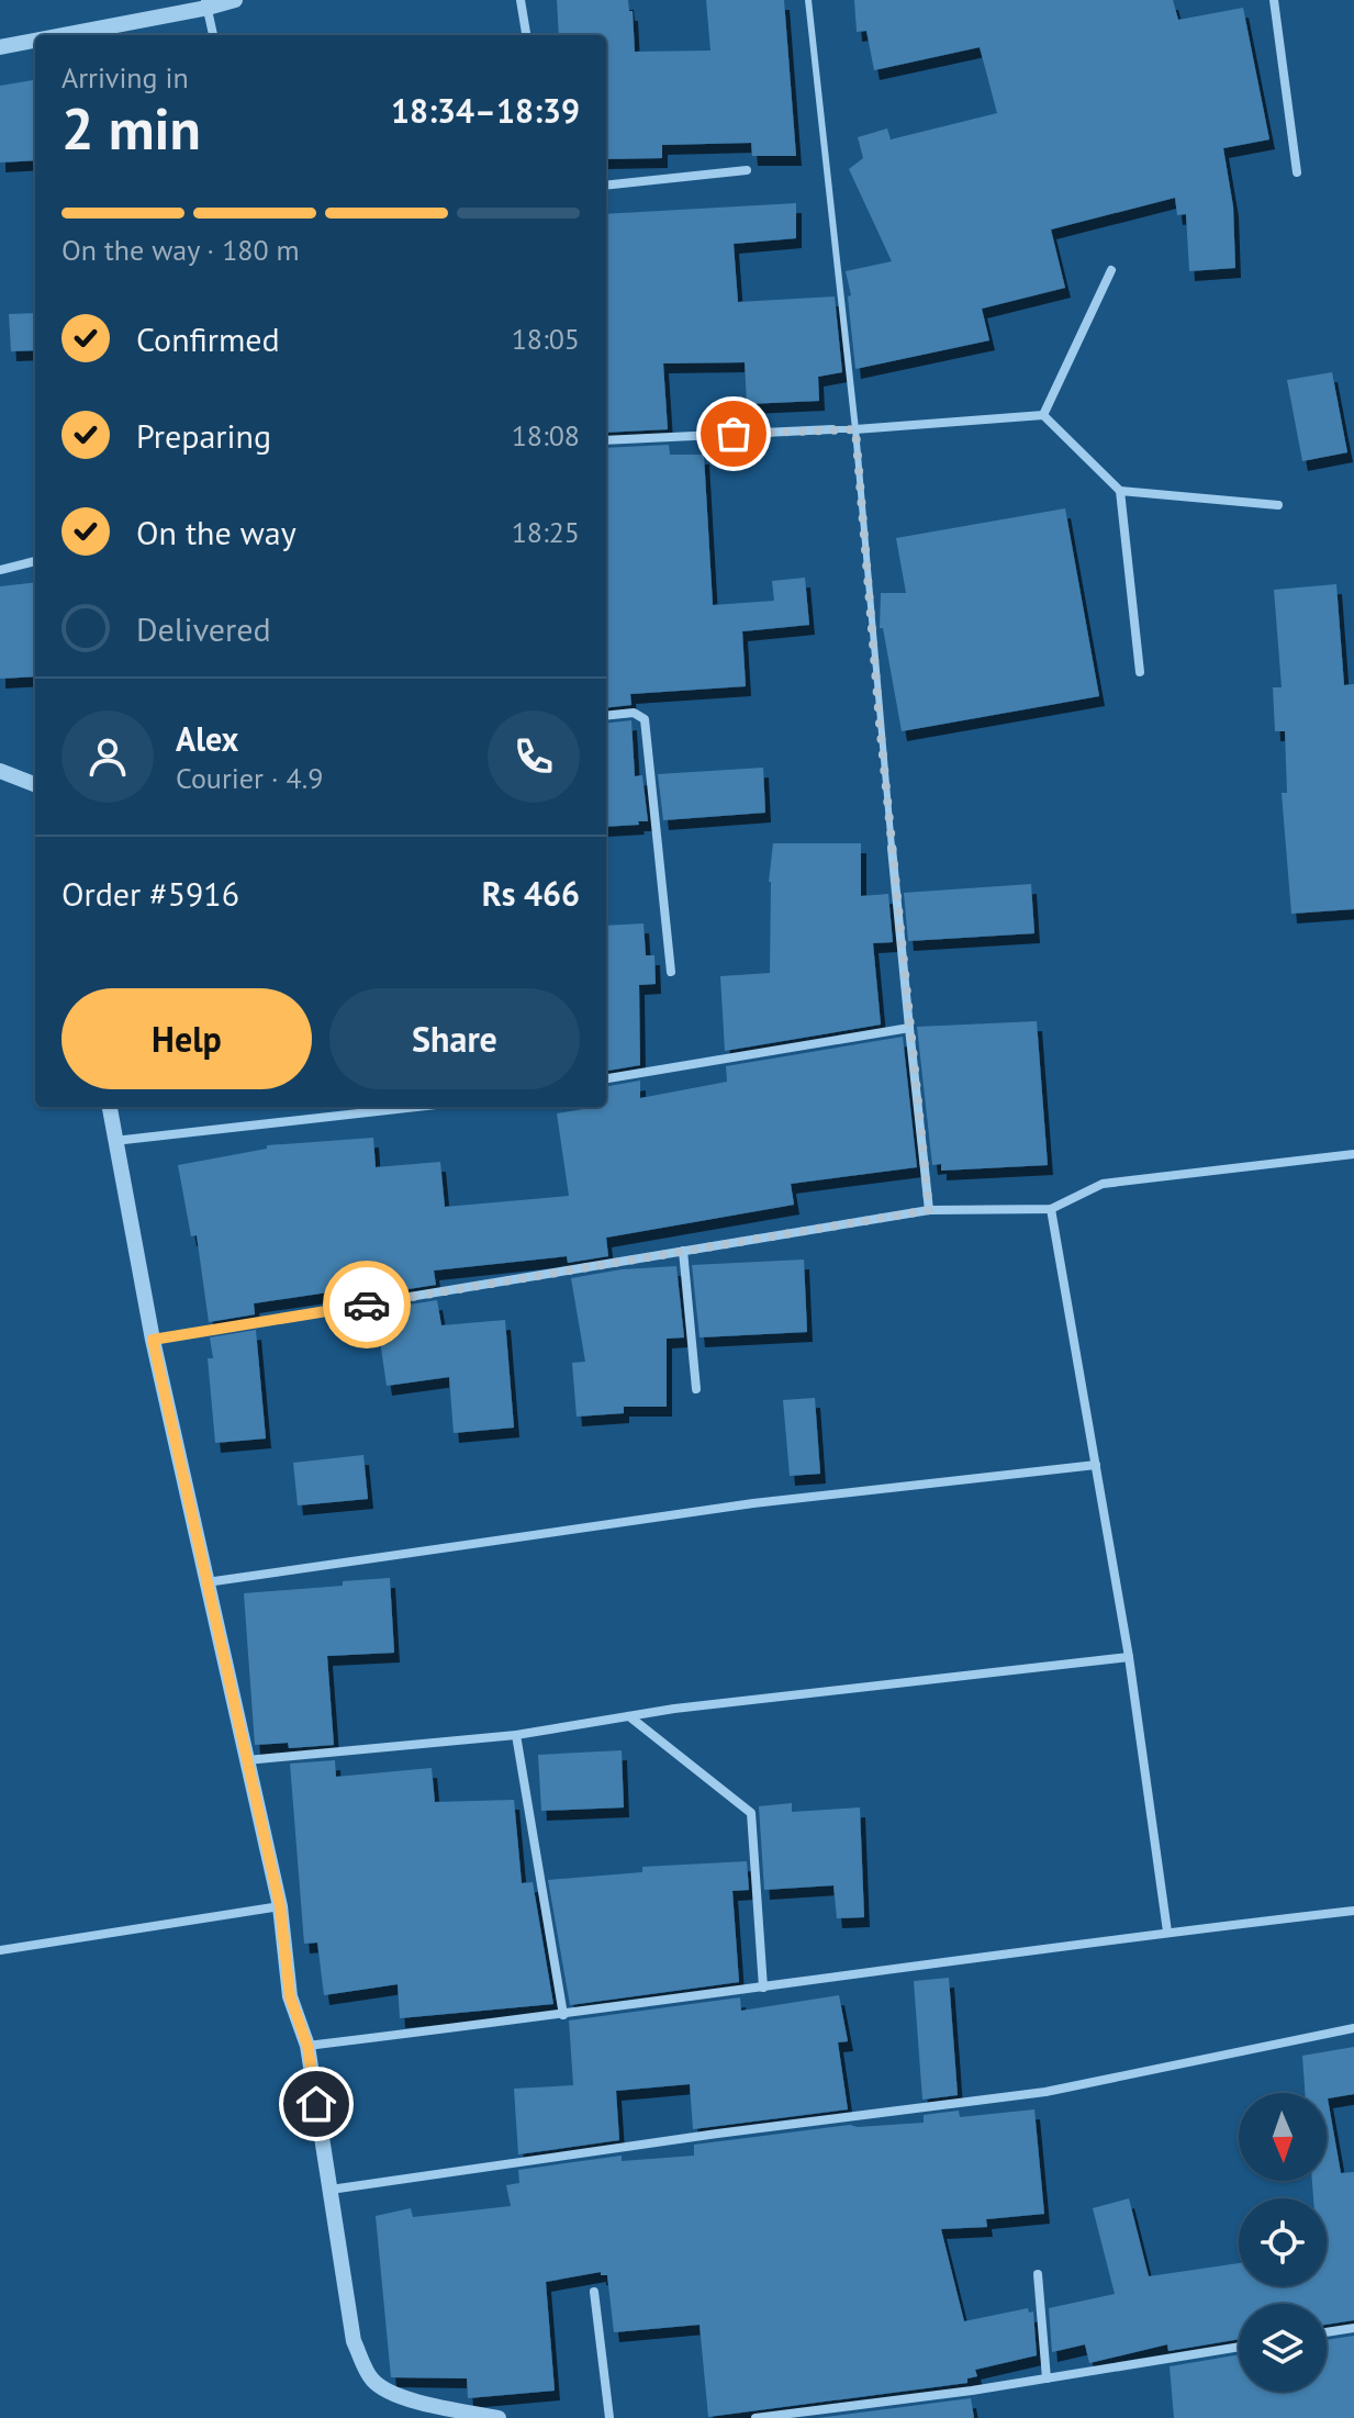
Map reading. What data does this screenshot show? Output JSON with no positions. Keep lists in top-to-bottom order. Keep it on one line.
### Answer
{"north":"bottom","page":{"heading":["2 min","Arriving in","18:34–18:39"],"panel":["Alex","Courier · 4.9","Order #5916","Rs 466"],"bar":"On the way · 180 m","list":[["Confirmed","18:05"],["Preparing","18:08"],["On the way","18:25"],"Delivered"],"buttons":["Help","Share"]}}
